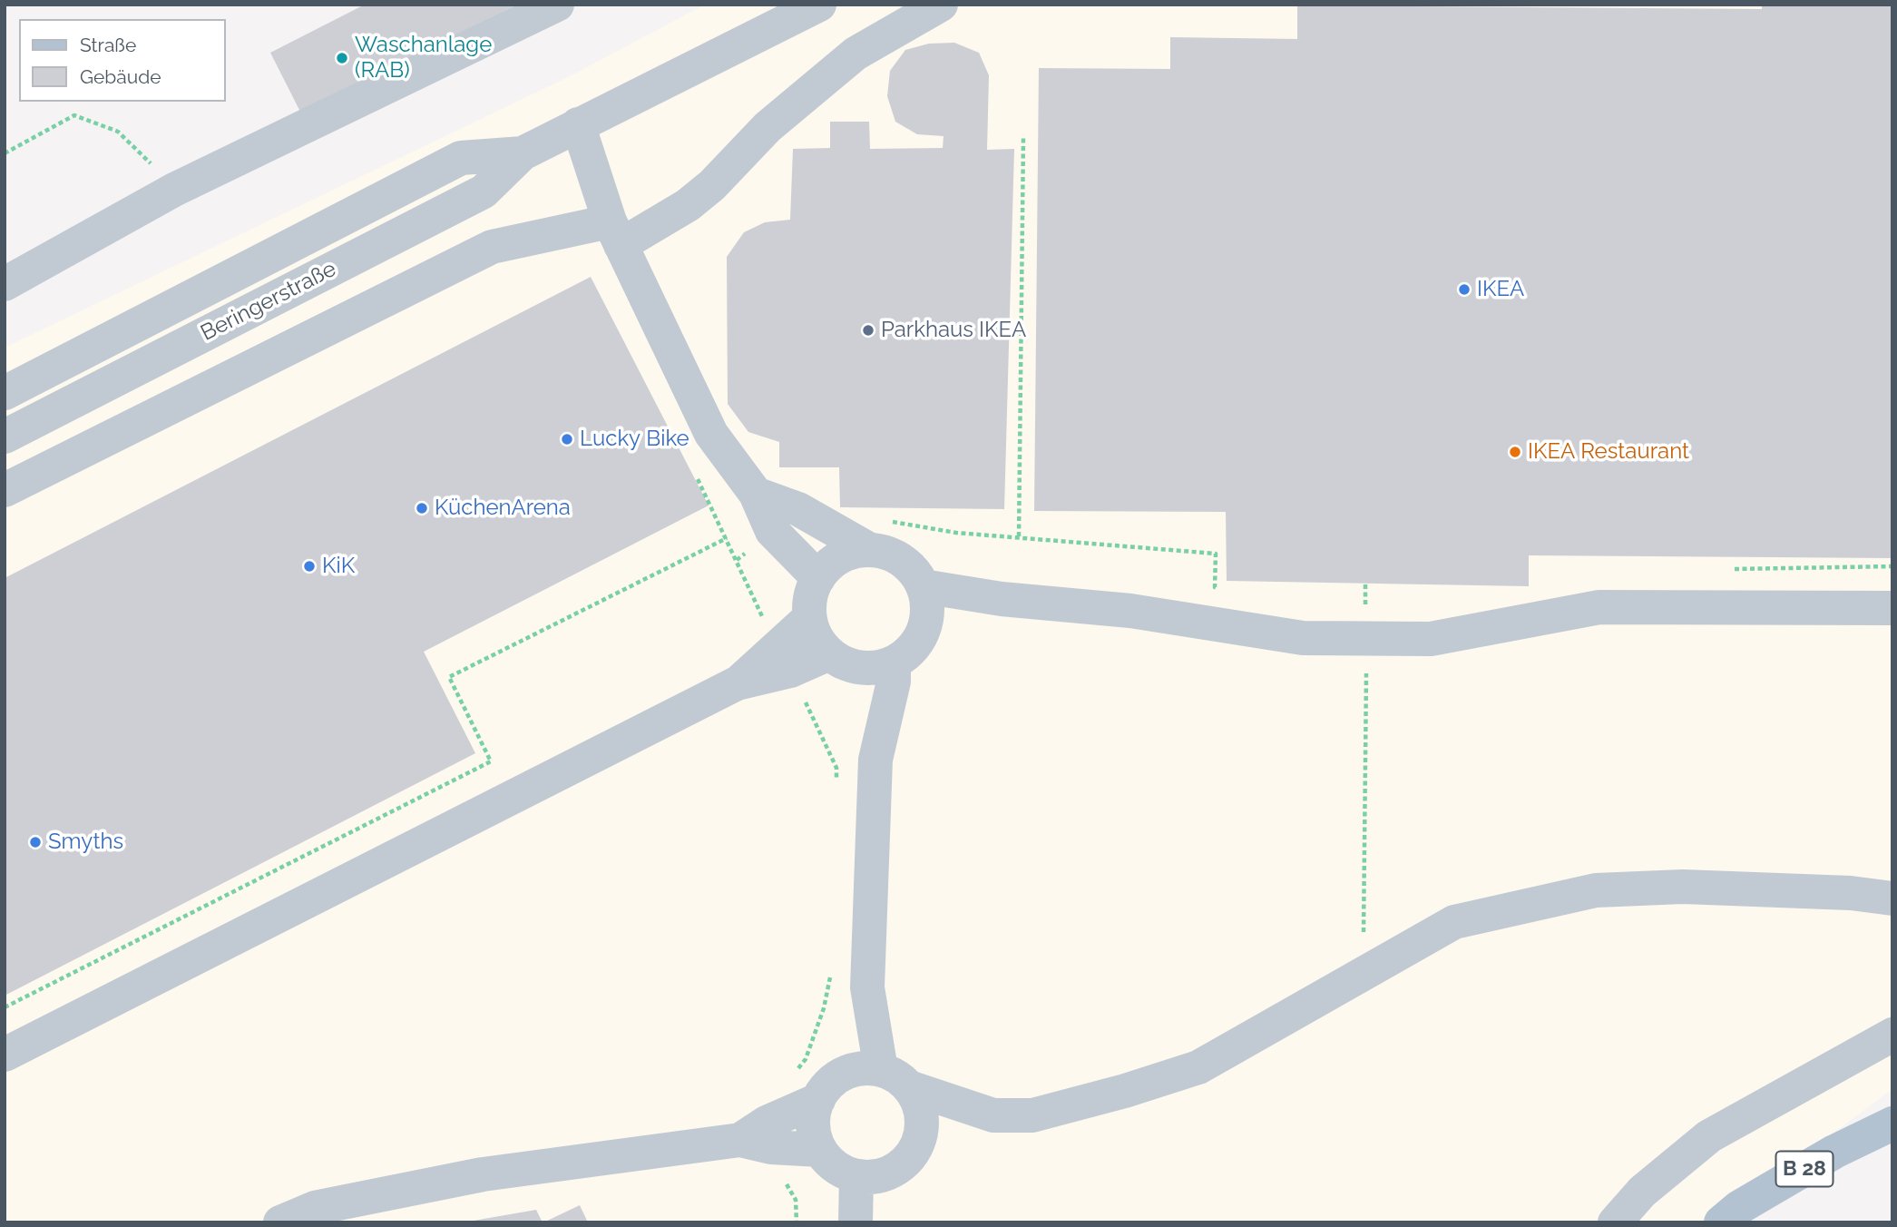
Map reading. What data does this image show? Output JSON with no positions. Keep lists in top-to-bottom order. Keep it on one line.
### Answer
{"streets":{"main road":["B 28"],"lane":["Beringerstraße"]},"places":["Waschanlage (RAB)","IKEA","Parkhaus IKEA","Lucky Bike","IKEA Restaurant","KüchenArena","KiK","Smyths"],"legend":["Straße","Gebäude"]}
